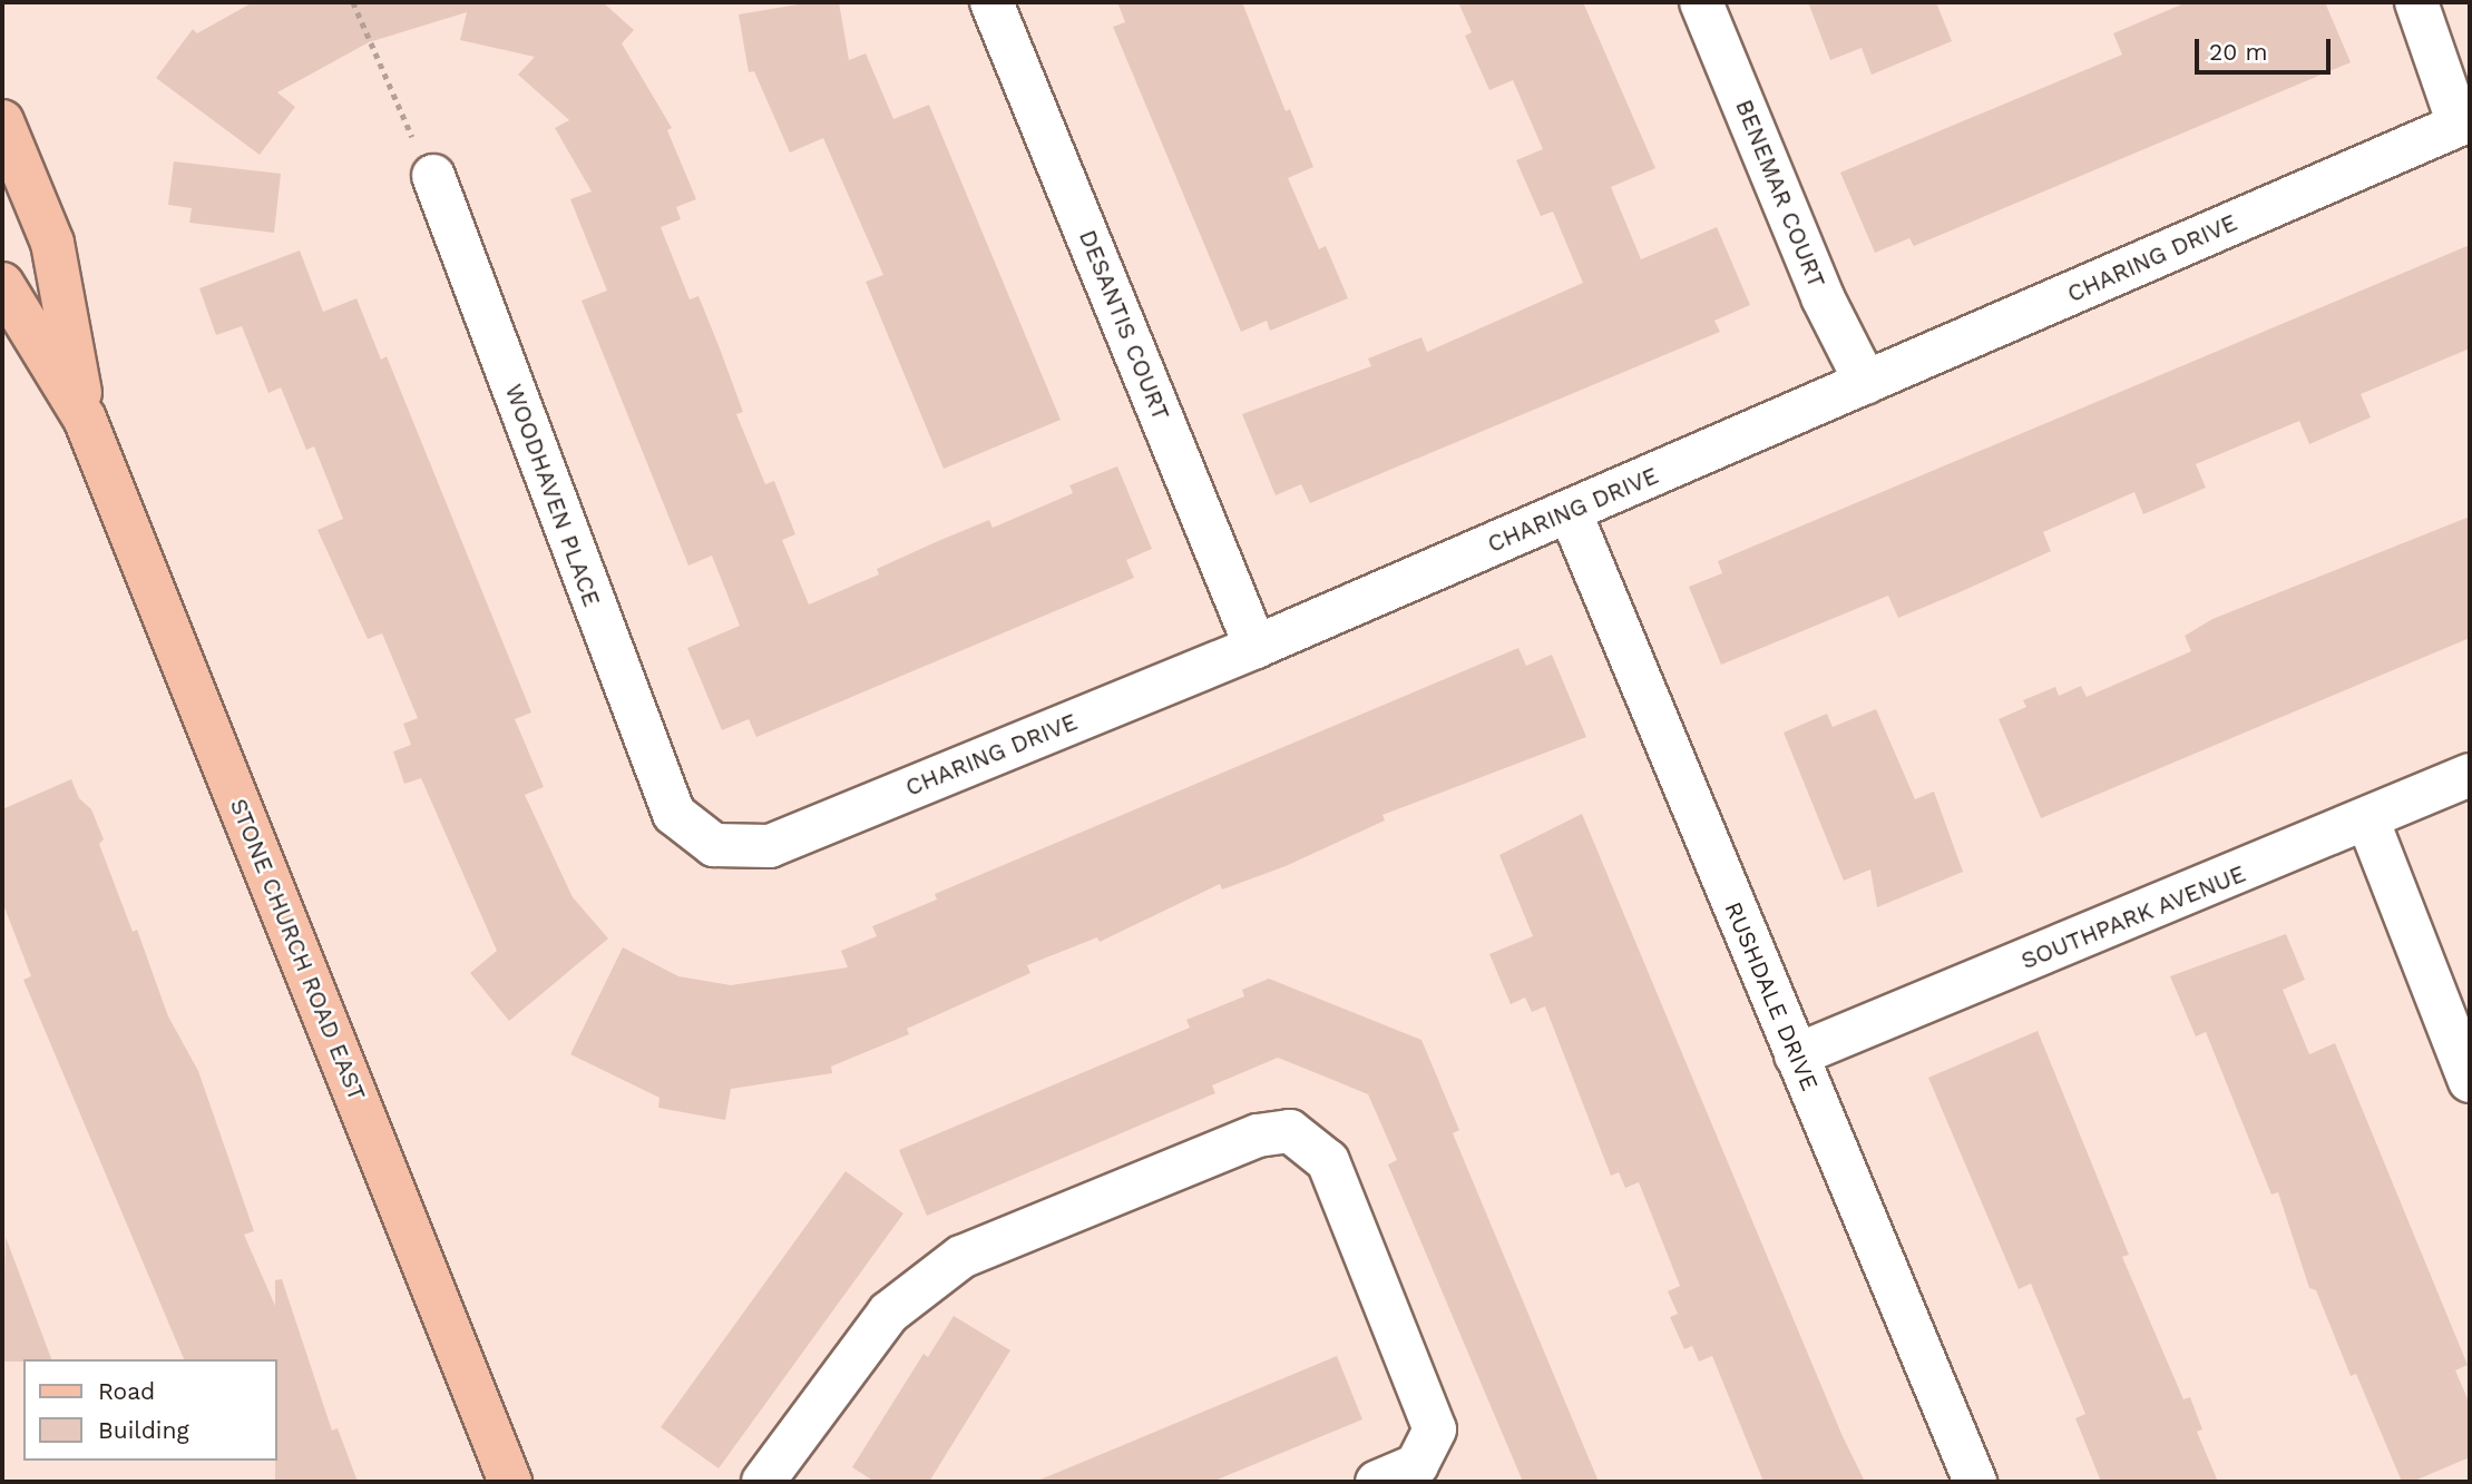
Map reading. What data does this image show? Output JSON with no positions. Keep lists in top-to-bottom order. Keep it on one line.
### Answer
{"streets":{"main road":["STONE CHURCH ROAD EAST"],"street":["BENEMAR COURT","CHARING DRIVE","DESANTIS COURT","WOODHAVEN PLACE","SOUTHPARK AVENUE","RUSHDALE DRIVE"]},"crossings":[["BENEMAR COURT","CHARING DRIVE"],["CHARING DRIVE","DESANTIS COURT"],["CHARING DRIVE","WOODHAVEN PLACE"],["CHARING DRIVE","RUSHDALE DRIVE"],["SOUTHPARK AVENUE","RUSHDALE DRIVE"]],"legend":["Road","Building"],"scale_bar":"20 m"}
